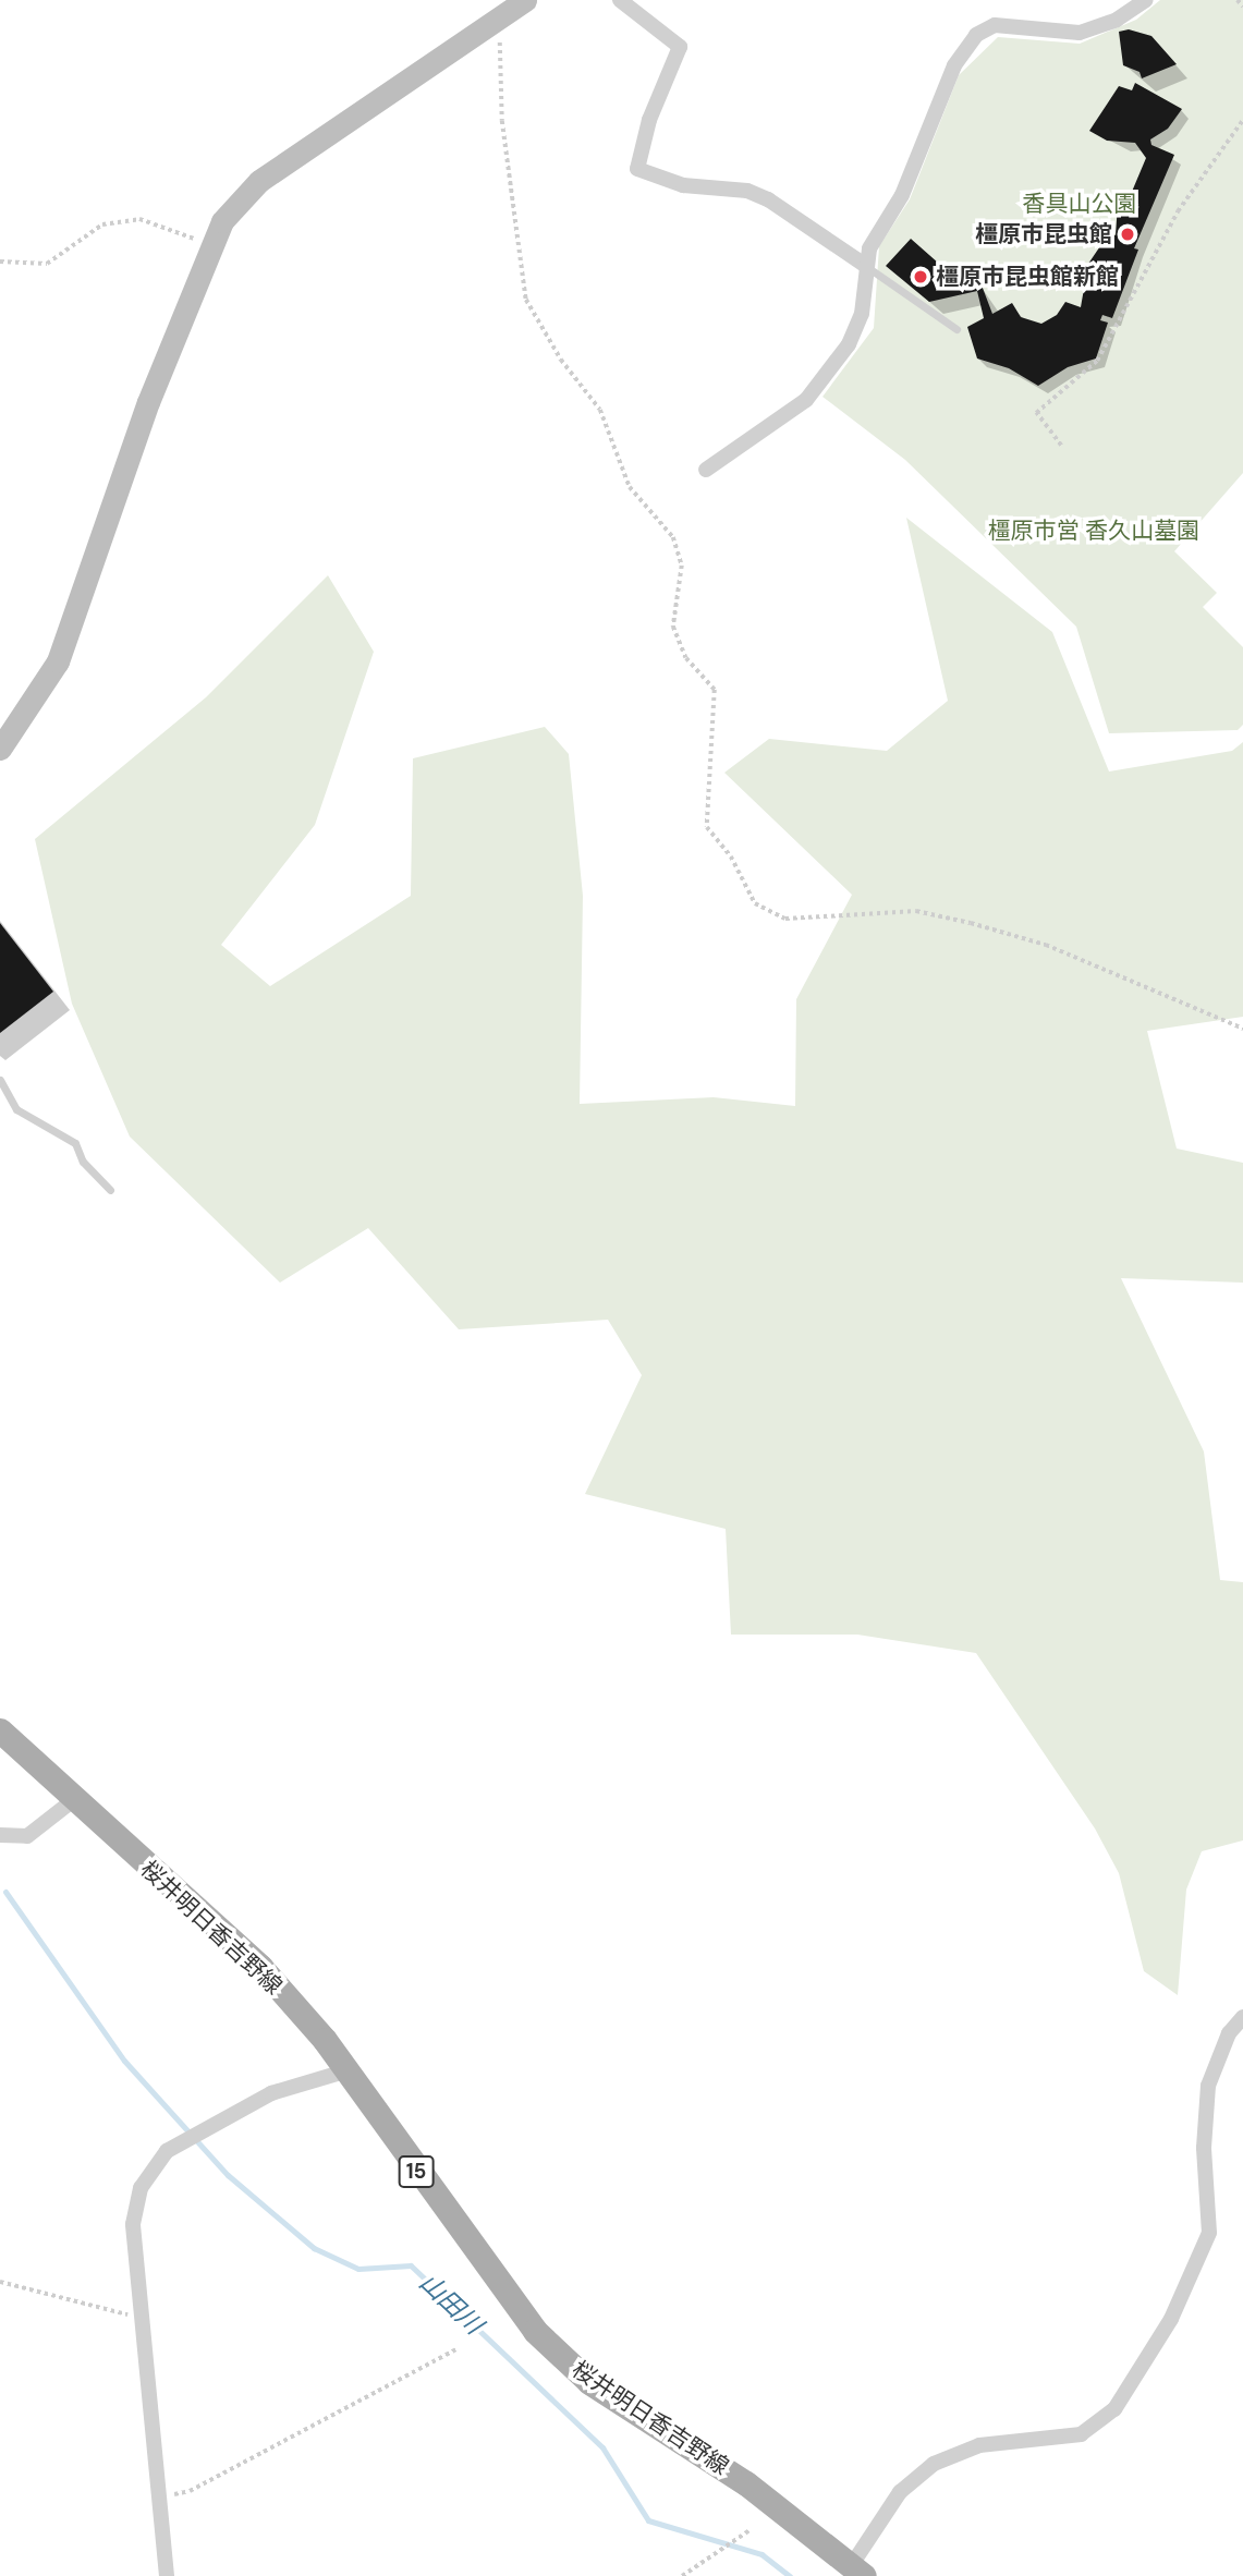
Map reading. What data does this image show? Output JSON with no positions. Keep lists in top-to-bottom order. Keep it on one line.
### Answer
{"streets":{"main road":["桜井明日香吉野線","15"]},"water":["山田川"],"parks":["香具山公園","橿原市営 香久山墓園"],"places":["橿原市昆虫館","橿原市昆虫館新館"]}
